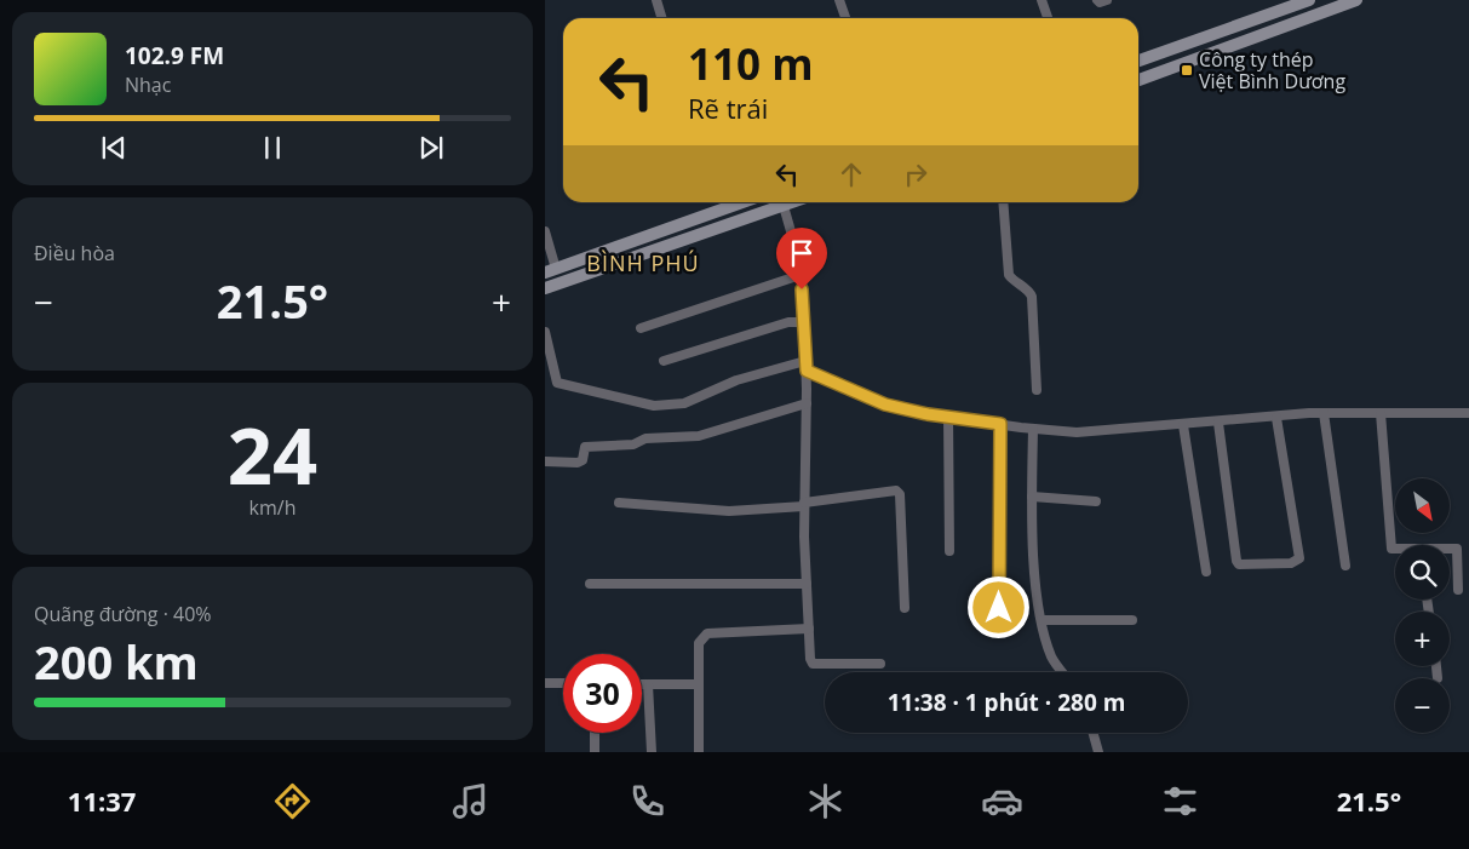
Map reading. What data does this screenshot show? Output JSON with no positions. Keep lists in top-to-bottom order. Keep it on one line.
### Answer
{"districts":["BÌNH PHÚ"],"places":{"transit":["Công ty thép Việt Bình Dương"]},"north":"bottom right","page":{"turn":["110 m","Rẽ trái"],"song":["102.9 FM","Nhạc"],"tile":["Điều hòa",["24","km/h"],["Quãng đường · 40%","200 km"]],"heat":["−","21.5°","+"],"map_buttons":["+","−"],"limit":"30","trip":"11:38 · 1 phút · 280 m","tabs":["11:37","21.5°"]}}
